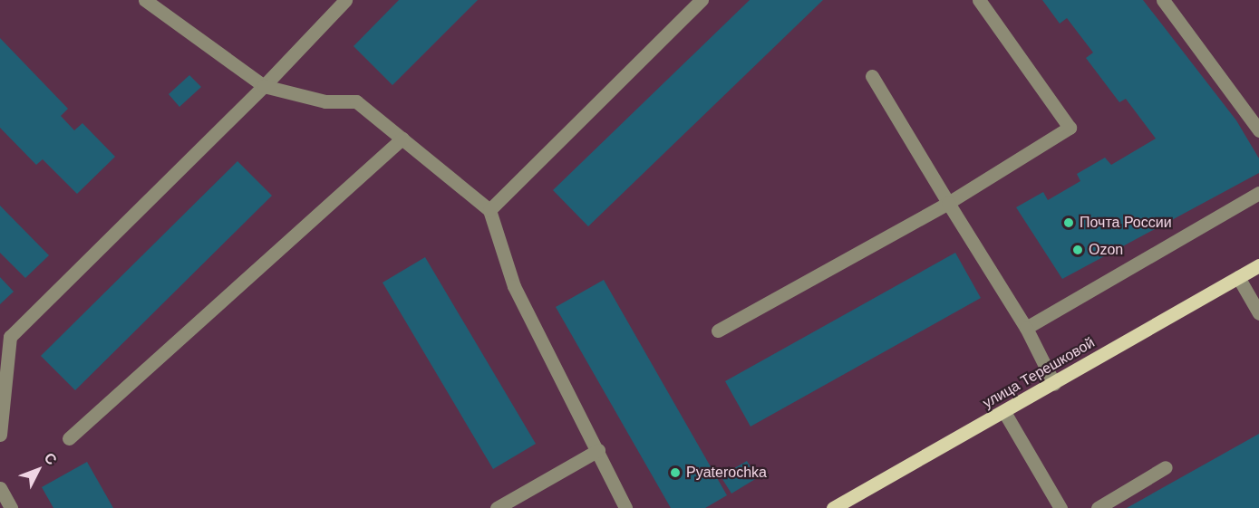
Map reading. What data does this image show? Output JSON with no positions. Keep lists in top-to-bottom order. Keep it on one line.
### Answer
{"streets":{"main road":["улица Терешковой"]},"places":["Почта России","Ozon","Pyaterochka"],"north":"top right"}
